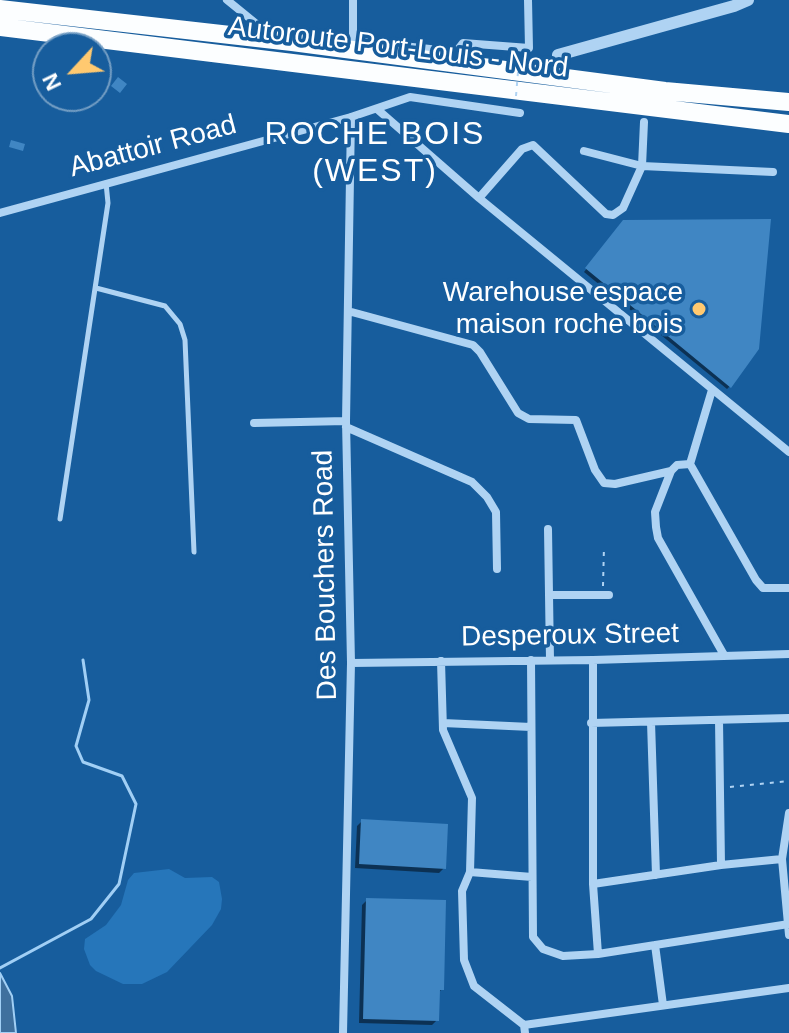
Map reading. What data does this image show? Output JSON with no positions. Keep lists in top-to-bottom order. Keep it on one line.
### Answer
{"streets":{"highway":["Autoroute Port-Louis - Nord"],"street":["Abattoir Road","Des Bouchers Road","Desperoux Street"]},"crossings":[["Abattoir Road","Des Bouchers Road"],["Des Bouchers Road","Desperoux Street"]],"districts":["ROCHE BOIS (WEST)"],"places":["Warehouse espace maison roche bois"],"north":"bottom left"}
